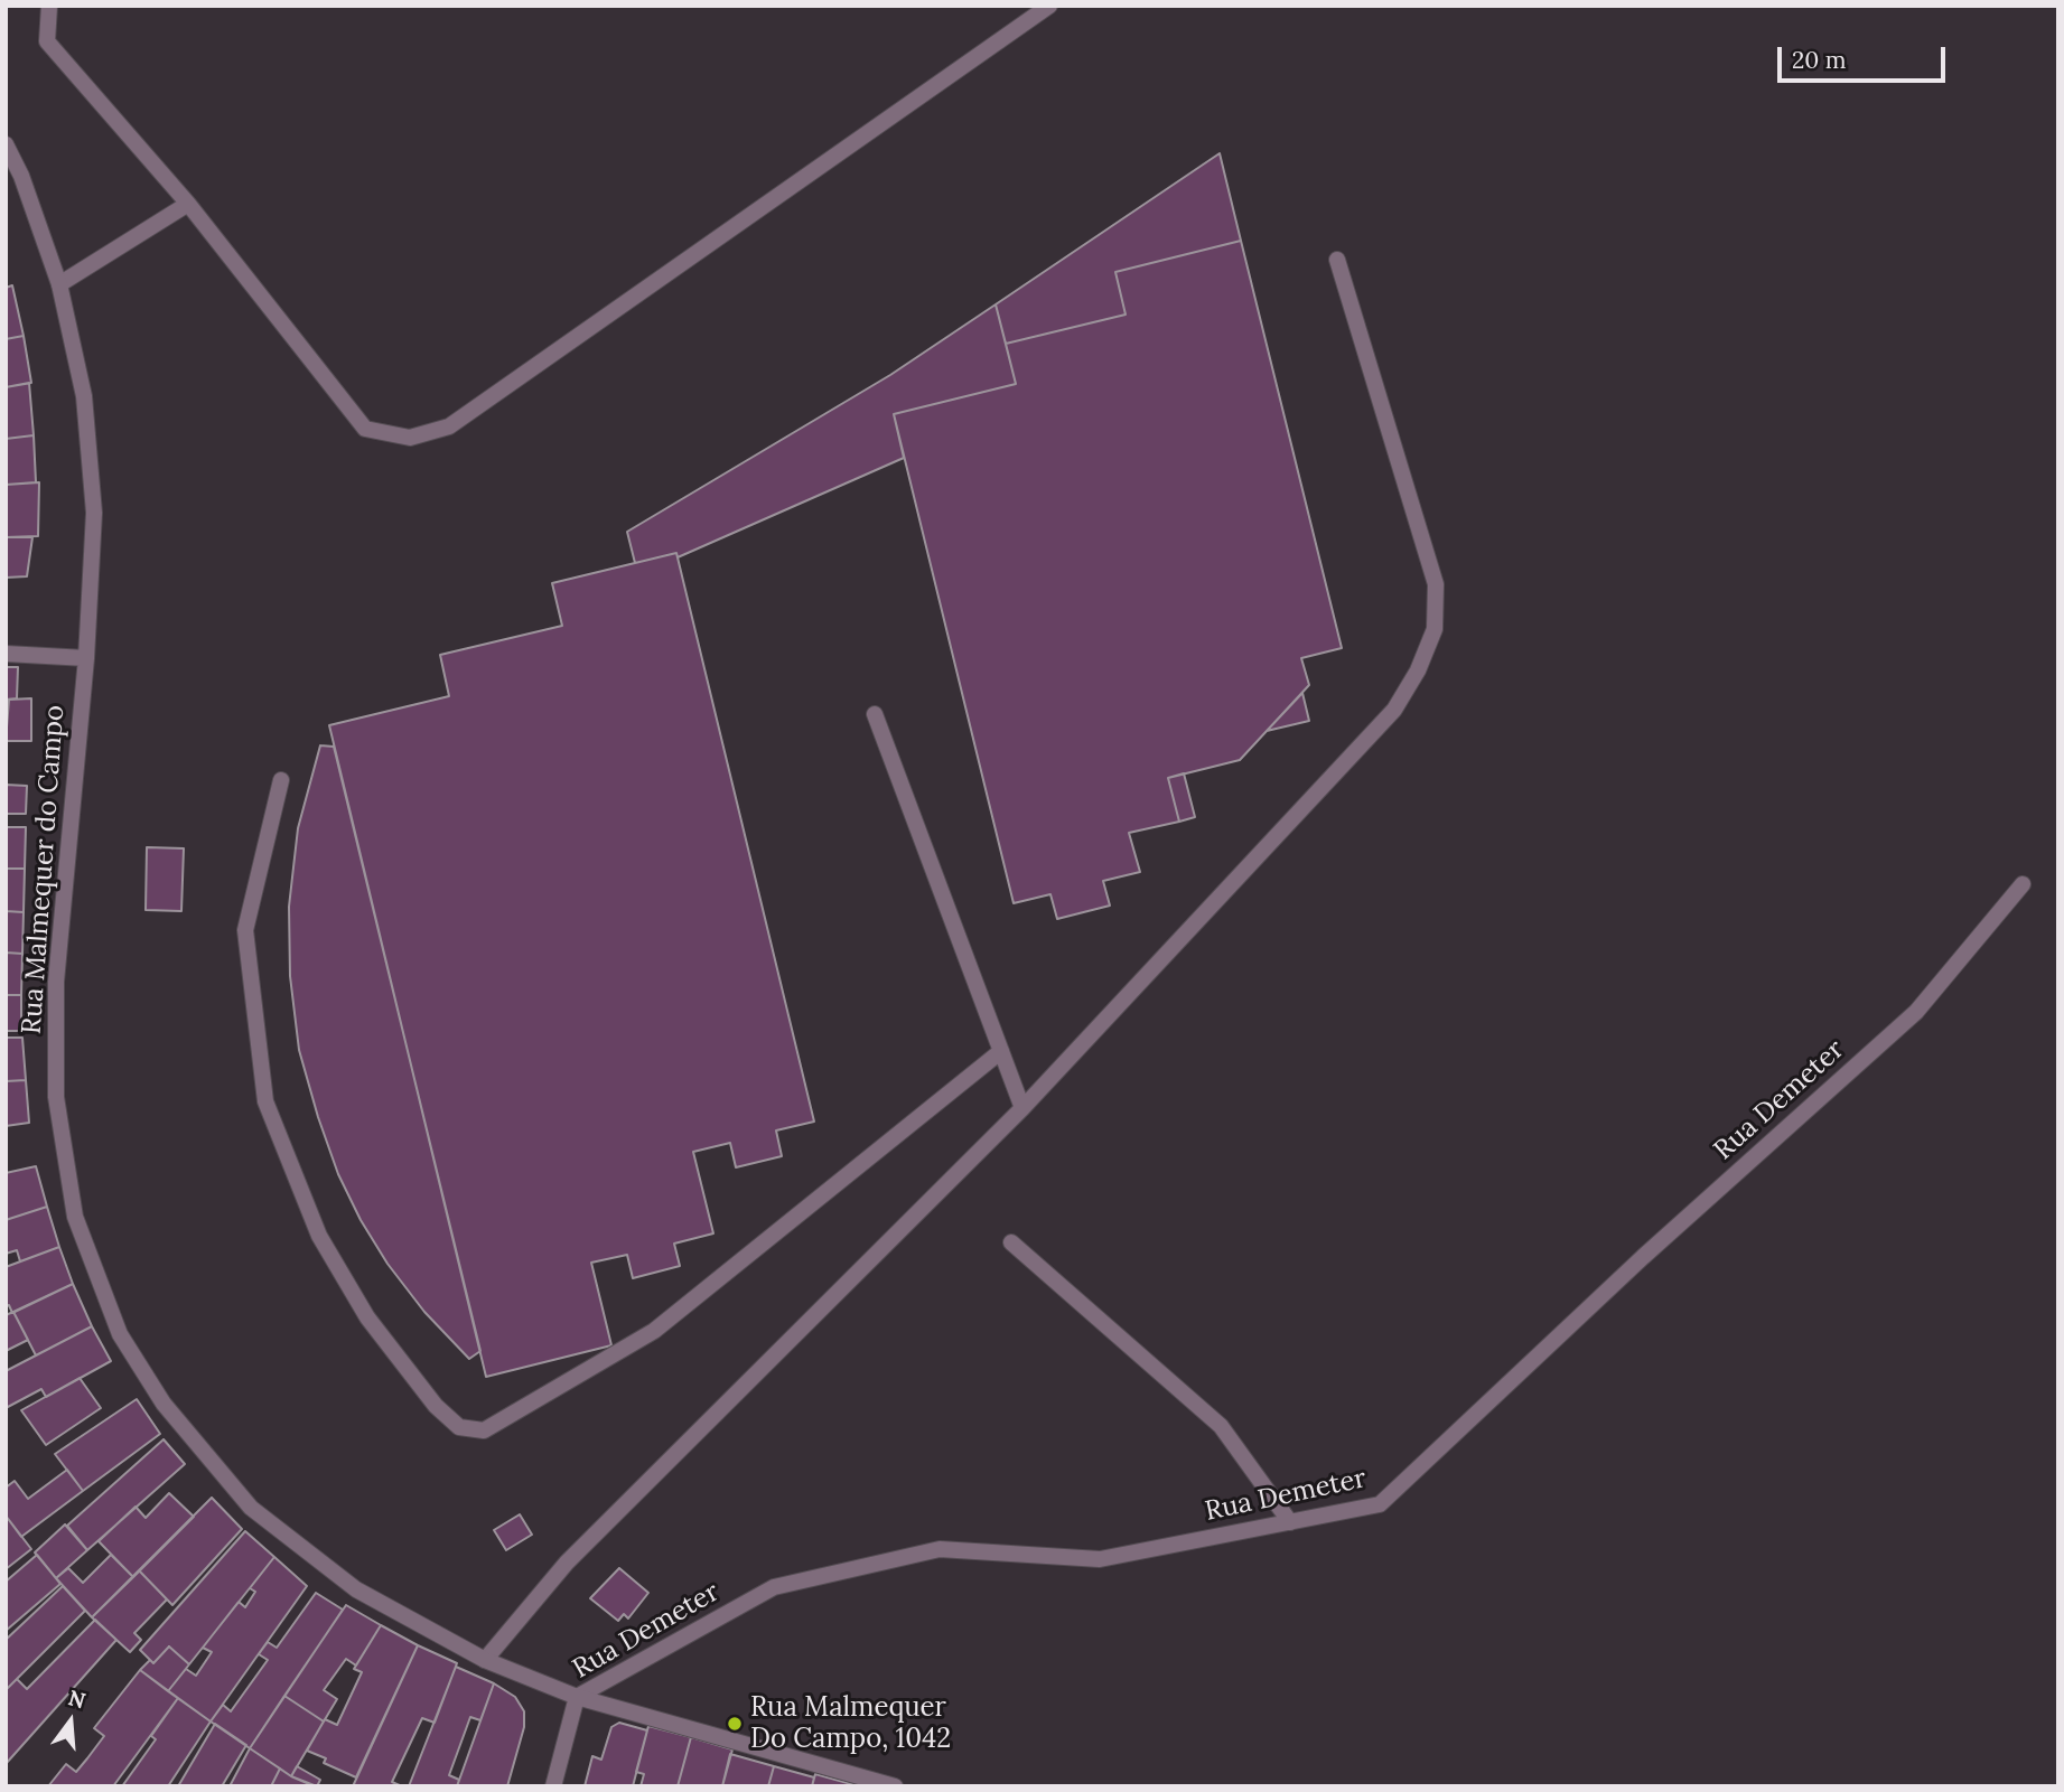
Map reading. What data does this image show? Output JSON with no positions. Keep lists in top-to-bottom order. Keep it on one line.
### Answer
{"streets":{"street":["Rua Malmequer do Campo","Rua Demeter"]},"crossings":[["Rua Malmequer do Campo","Rua Demeter"]],"places":["Rua Malmequer Do Campo, 1042"],"scale_bar":"20 m","north":"top"}
